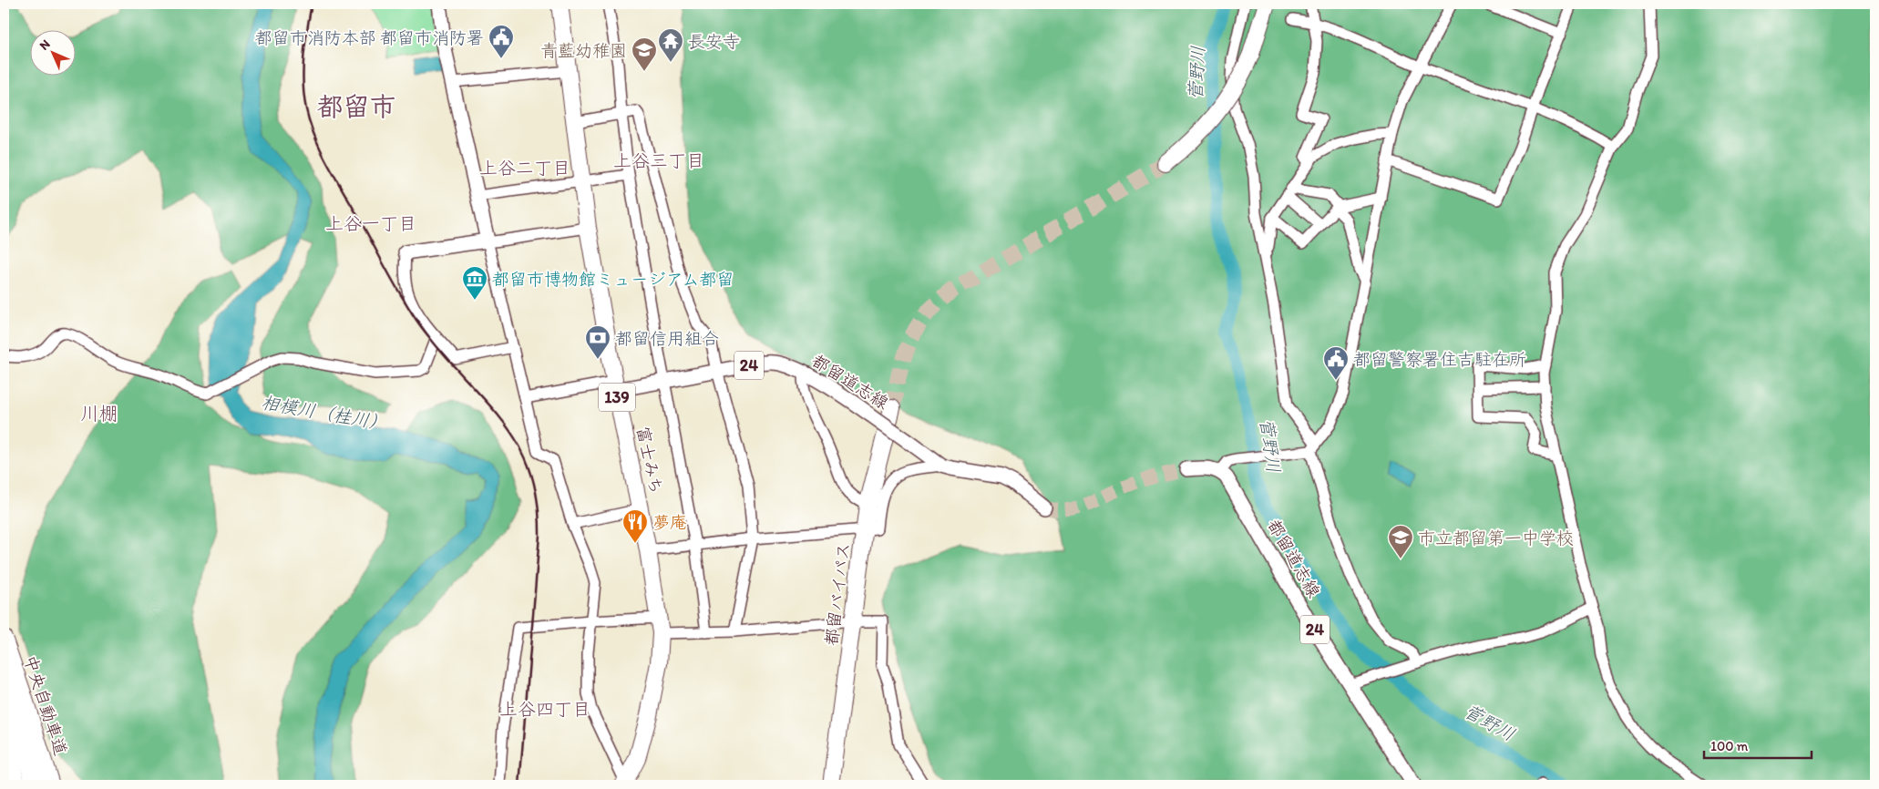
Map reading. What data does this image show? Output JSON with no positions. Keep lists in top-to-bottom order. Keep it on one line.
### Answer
{"streets":{"highway":["139","富士みち","都留バイパス","中央自動車道"],"main road":["24","都留道志線"]},"crossings":[["都留道志線","富士みち"]],"districts":["都留市","上谷三丁目","上谷二丁目","上谷一丁目","川棚","上谷四丁目"],"water":["菅野川","相模川（桂川）"],"places":{"public building":["都留市消防本部 都留市消防署","都留警察署住吉駐在所"],"temple":["長安寺"],"school or university":["青藍幼稚園","市立都留第一中学校"],"museum":["都留市博物館ミュージアム都留"],"bank":["都留信用組合"],"restaurant":["夢庵"]},"scale_bar":"100 m","north":"top left"}
